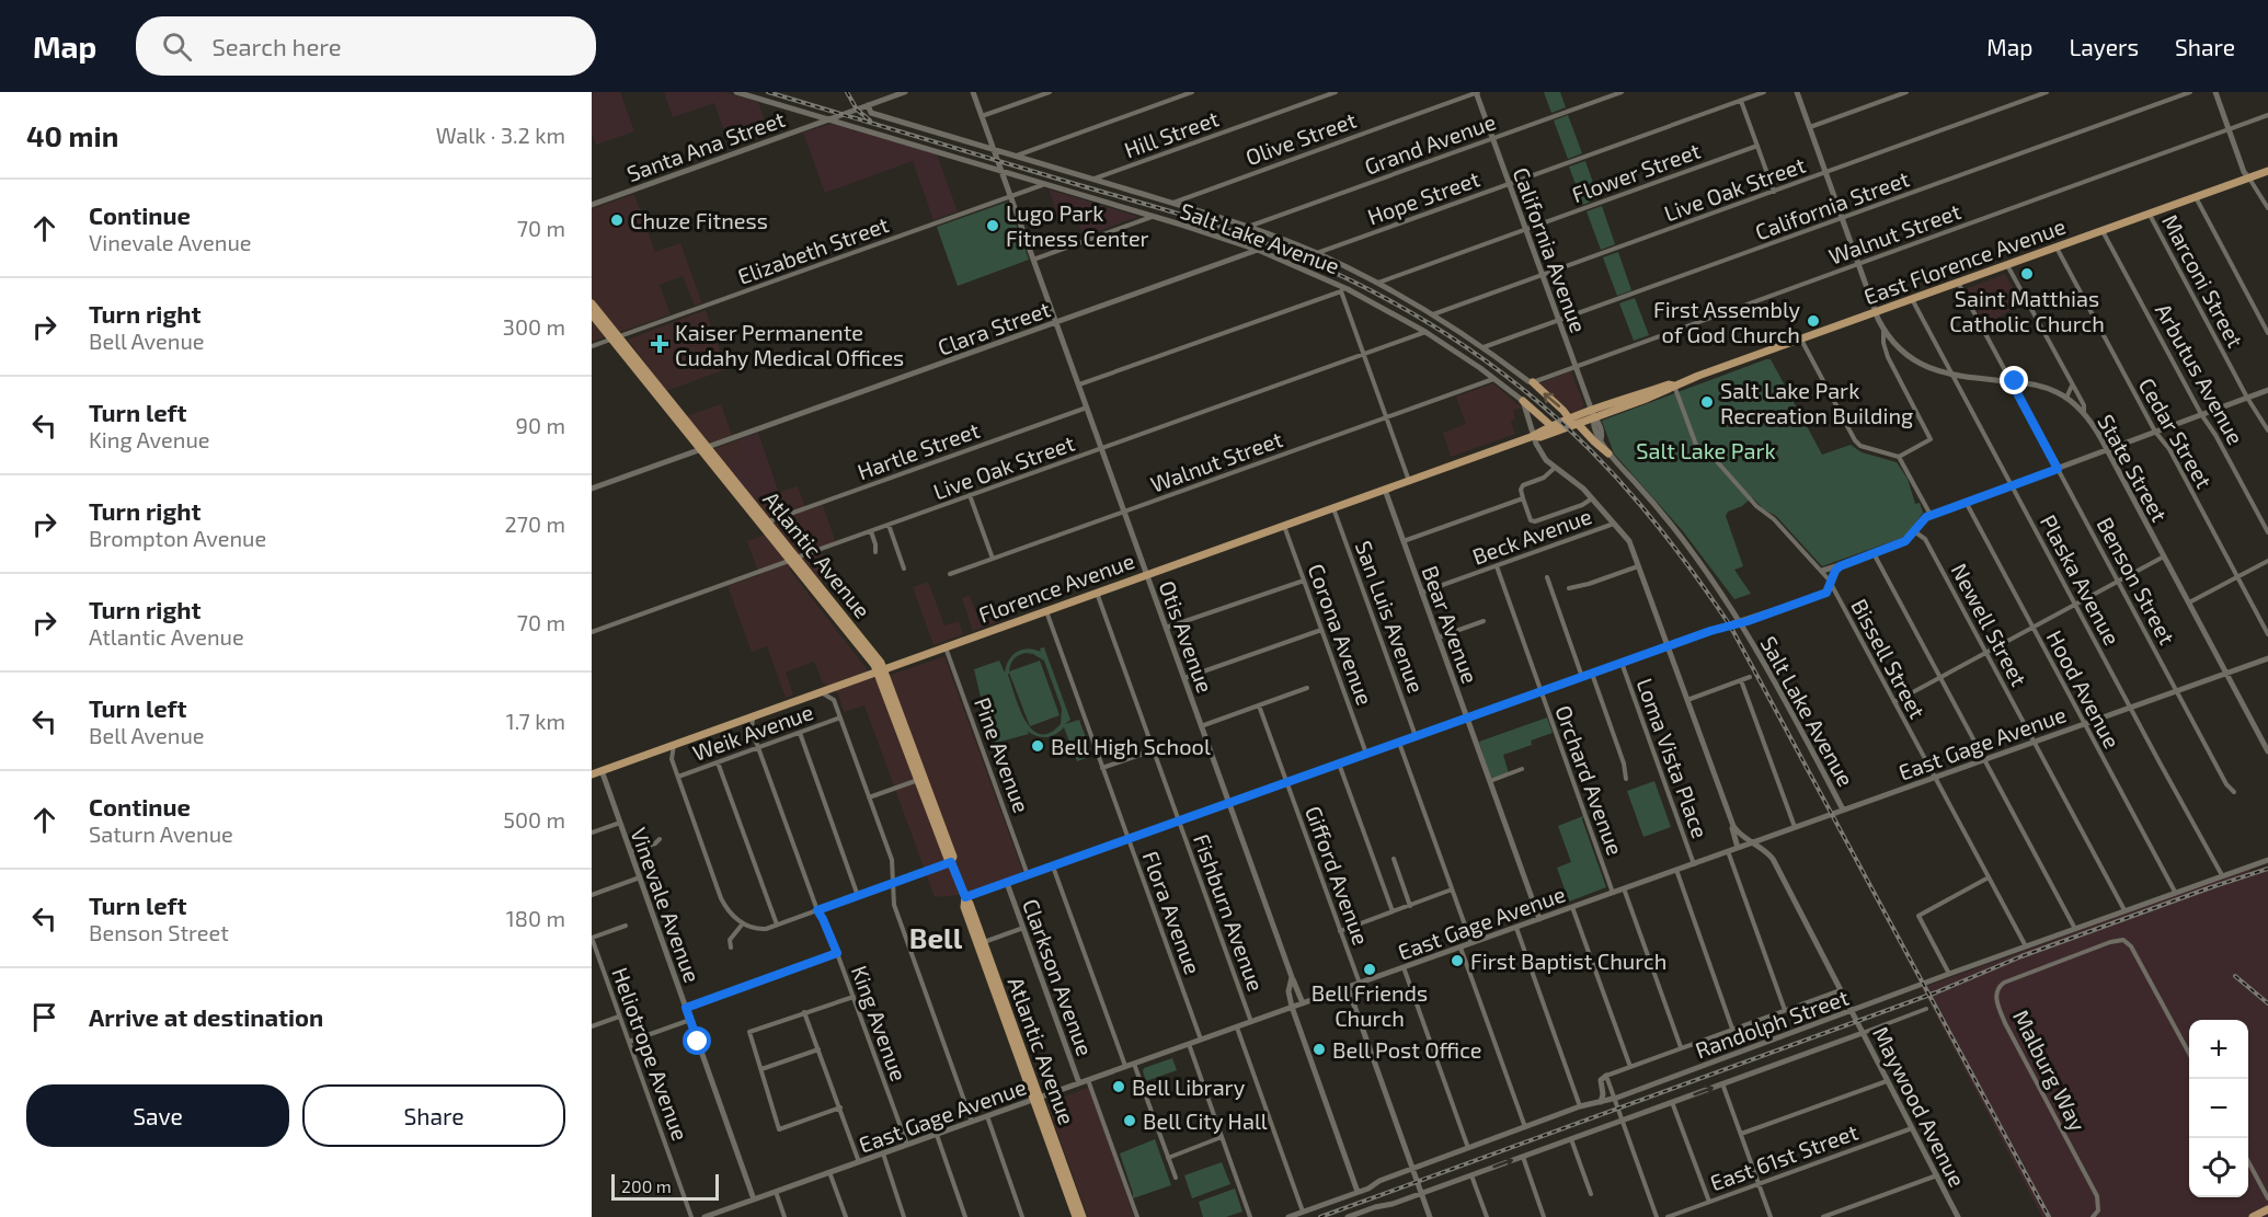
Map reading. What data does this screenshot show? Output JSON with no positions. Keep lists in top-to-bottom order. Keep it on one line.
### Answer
{"streets":{"main road":["East Florence Avenue","Atlantic Avenue","Florence Avenue"],"street":["Hill Street","Olive Street","Grand Avenue","Santa Ana Street","Flower Street","Live Oak Street","Hope Street","California Street","Walnut Street","Salt Lake Avenue","Elizabeth Street","California Avenue","Marconi Street","Clara Street","Arbutus Avenue","Cedar Street","Hartle Street","State Street","Beck Avenue","Plaska Avenue","Benson Street","San Luis Avenue","Bear Avenue","Newell Street","Corona Avenue","Otis Avenue","Bissell Street","Hood Avenue","Weik Avenue","East Gage Avenue","Pine Avenue","Loma Vista Place","Orchard Avenue","Gifford Avenue","Vinevale Avenue","Flora Avenue","Fishburn Avenue","Clarkson Avenue","King Avenue","Randolph Street","Heliotrope Avenue","Malburg Way","Maywood Avenue","East 61st Street"]},"crossings":[["Hill Street","Salt Lake Avenue"],["Olive Street","Salt Lake Avenue"],["Olive Street","California Avenue"],["Grand Avenue","Salt Lake Avenue"],["Grand Avenue","California Avenue"],["Santa Ana Street","Salt Lake Avenue"],["Flower Street","Salt Lake Avenue"],["Flower Street","California Avenue"],["Live Oak Street","Salt Lake Avenue"],["Live Oak Street","California Avenue"],["Live Oak Street","State Street"],["Live Oak Street","Atlantic Avenue"],["Live Oak Street","Otis Avenue"],["Hope Street","Salt Lake Avenue"],["Hope Street","California Avenue"],["California Street","Salt Lake Avenue"],["California Street","California Avenue"],["California Street","State Street"],["Walnut Street","Salt Lake Avenue"],["Walnut Street","California Avenue"],["Walnut Street","State Street"],["Walnut Street","Otis Avenue"],["Salt Lake Avenue","Elizabeth Street"],["Salt Lake Avenue","California Avenue"],["Salt Lake Avenue","East Florence Avenue"],["Salt Lake Avenue","Clara Street"],["Salt Lake Avenue","Otis Avenue"],["Salt Lake Avenue","East Gage Avenue"],["Elizabeth Street","Atlantic Avenue"],["Elizabeth Street","Otis Avenue"],["California Avenue","East Florence Avenue"],["East Florence Avenue","Marconi Street"],["East Florence Avenue","Arbutus Avenue"],["East Florence Avenue","Cedar Street"],["East Florence Avenue","State Street"],["East Florence Avenue","Plaska Avenue"],["East Florence Avenue","Benson Street"],["East Florence Avenue","Florence Avenue"],["East Florence Avenue","Bissell Street"],["Clara Street","Atlantic Avenue"],["Clara Street","Otis Avenue"],["Hartle Street","Atlantic Avenue"],["Hartle Street","Otis Avenue"],["State Street","Plaska Avenue"],["State Street","Benson Street"],["State Street","East Gage Avenue"],["Beck Avenue","Bear Avenue"],["Beck Avenue","Orchard Avenue"],["Atlantic Avenue","Florence Avenue"],["Atlantic Avenue","East Gage Avenue"],["Plaska Avenue","East Gage Avenue"],["Plaska Avenue","Randolph Street"],["Benson Street","East Gage Avenue"],["Florence Avenue","San Luis Avenue"],["Florence Avenue","Bear Avenue"],["Florence Avenue","Corona Avenue"],["Florence Avenue","Otis Avenue"],["Florence Avenue","Pine Avenue"],["Florence Avenue","Vinevale Avenue"],["Florence Avenue","Flora Avenue"],["Florence Avenue","Fishburn Avenue"],["Florence Avenue","King Avenue"],["Bear Avenue","East Gage Avenue"],["Newell Street","East Gage Avenue"],["Newell Street","Randolph Street"],["Otis Avenue","East Gage Avenue"],["Otis Avenue","Randolph Street"],["Bissell Street","East Gage Avenue"],["Bissell Street","Randolph Street"],["Hood Avenue","East Gage Avenue"],["Hood Avenue","Randolph Street"],["Weik Avenue","King Avenue"],["East Gage Avenue","Loma Vista Place"],["East Gage Avenue","Orchard Avenue"],["East Gage Avenue","Gifford Avenue"],["East Gage Avenue","Vinevale Avenue"],["East Gage Avenue","Flora Avenue"],["East Gage Avenue","Fishburn Avenue"],["East Gage Avenue","Clarkson Avenue"],["East Gage Avenue","King Avenue"],["East Gage Avenue","Maywood Avenue"],["Randolph Street","Maywood Avenue"],["Maywood Avenue","East 61st Street"]],"districts":["Bell"],"parks":["Salt Lake Park"],"places":{"other":["Chuze Fitness","Lugo Park Fitness Center","Saint Matthias Catholic Church","First Assembly of God Church","Salt Lake Park Recreation Building","Bell High School","First Baptist Church","Bell Friends Church","Bell Post Office","Bell Library","Bell City Hall"],"health":["Kaiser Permanente Cudahy Medical Offices"]},"scale_bar":"200 m","page":{"header":"Map","search":"Search here","nav":["Map","Layers","Share"],"heading":["40 min","Walk · 3.2 km"],"list":[["Continue","Vinevale Avenue","70 m"],["Turn right","Bell Avenue","300 m"],["Turn left","King Avenue","90 m"],["Turn right","Brompton Avenue","270 m"],["Turn right","Atlantic Avenue","70 m"],["Turn left","Bell Avenue","1.7 km"],["Continue","Saturn Avenue","500 m"],["Turn left","Benson Street","180 m"],"Arrive at destination"],"map_buttons":["+","−"],"buttons":["Save","Share"],"scale":"200 m"}}
